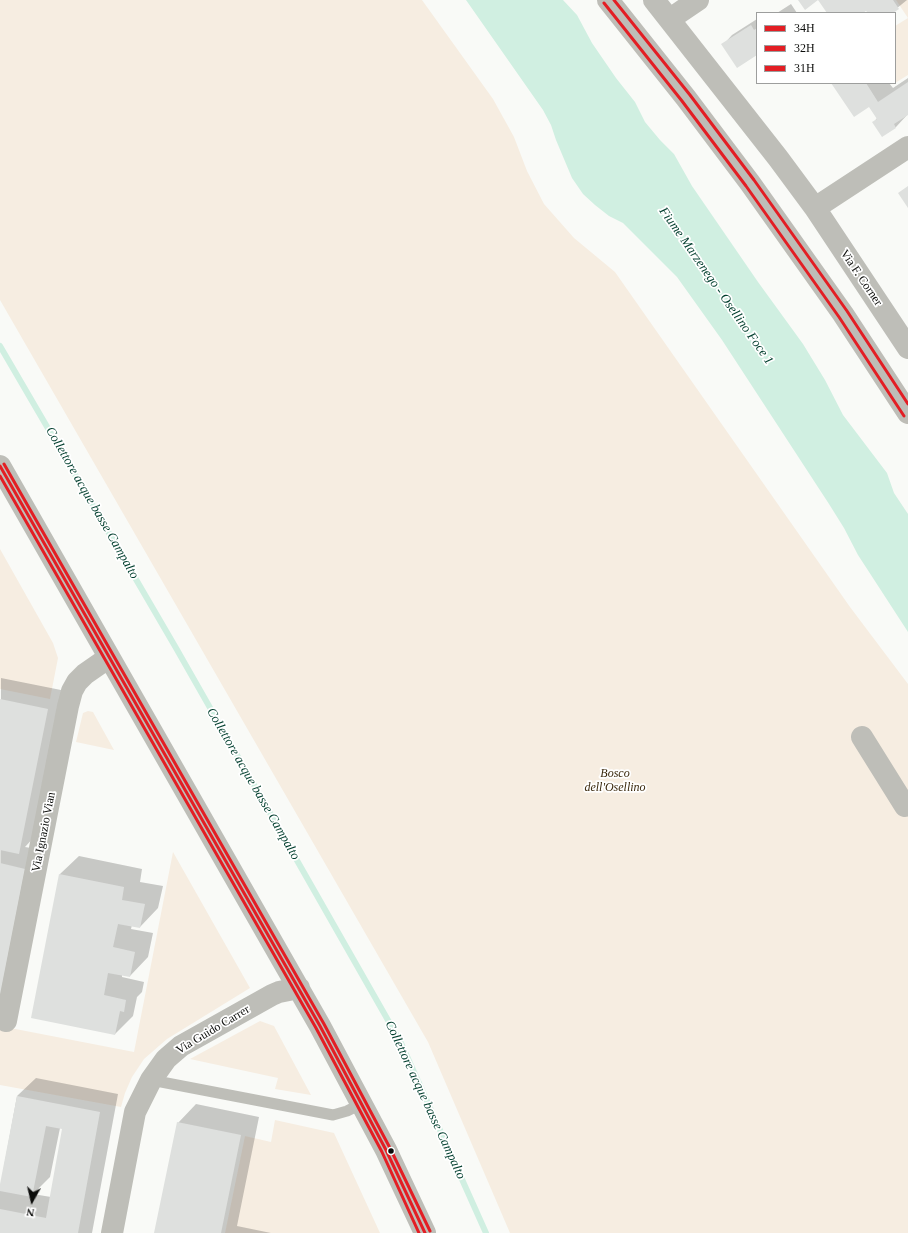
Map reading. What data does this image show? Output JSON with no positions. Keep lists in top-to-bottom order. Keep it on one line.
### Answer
{"streets":{"street":["Via F. Corner","Via Ignazio Vian","Via Guido Carrer"]},"water":["Fiume Marzenego - Osellino Foce 1","Collettore acque basse Campalto"],"parks":["Bosco dell'Osellino"],"lines":["transit line 31H","transit line 32H","transit line 34H"],"legend":["34H","32H","31H"],"north":"bottom"}
